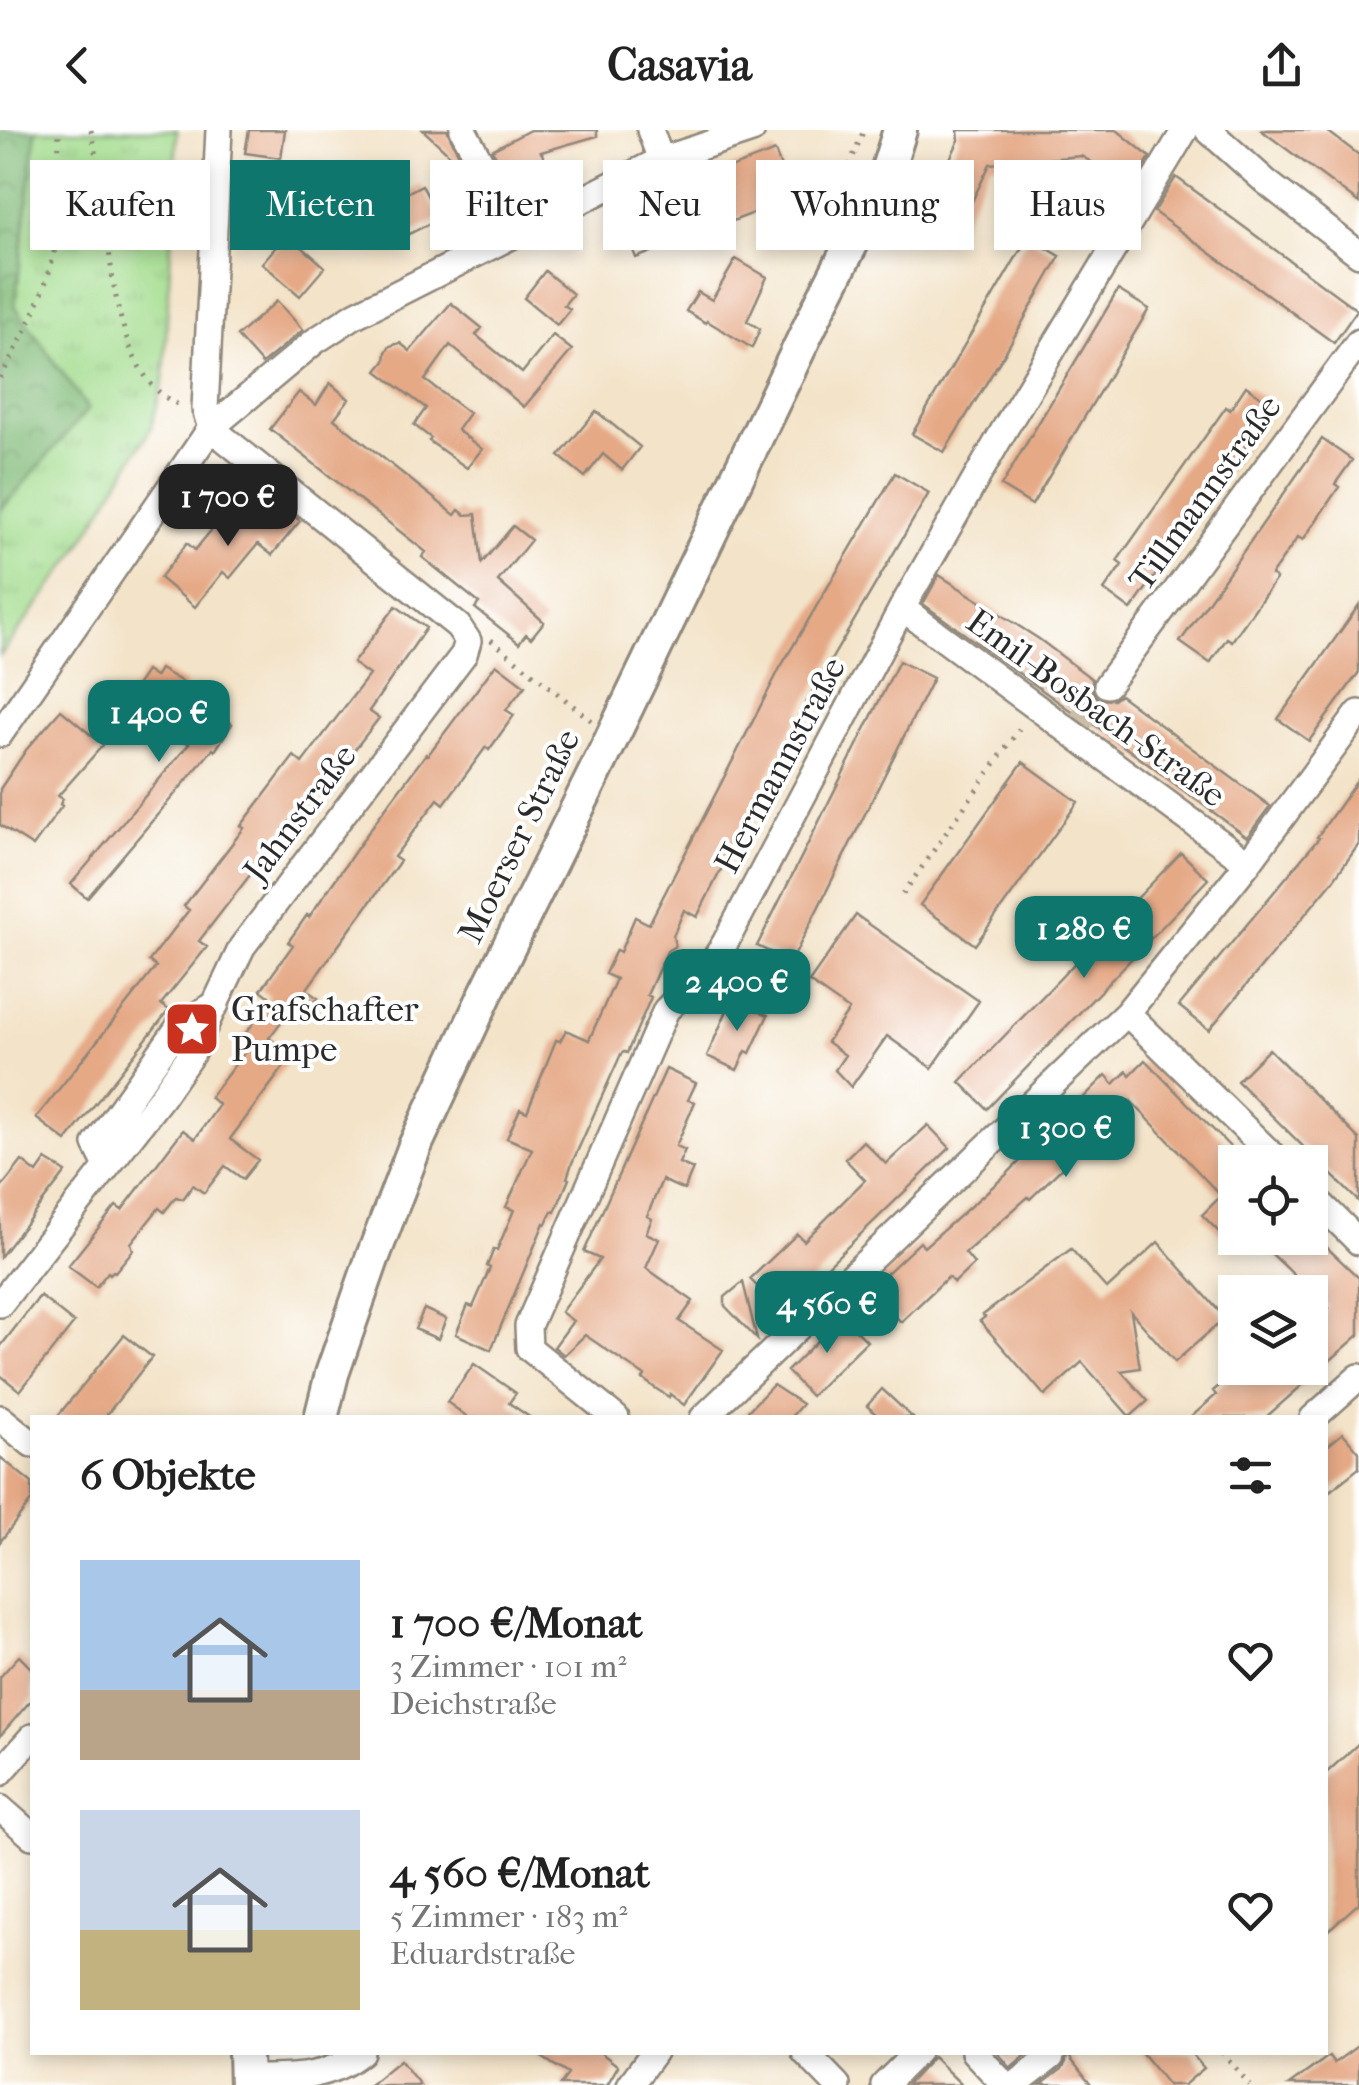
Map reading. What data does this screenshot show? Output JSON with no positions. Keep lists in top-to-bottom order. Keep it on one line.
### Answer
{"streets":{"main road":["Moerser Straße"],"street":["Tillmannstraße","Emil-Bosbach-Straße","Hermannstraße","Jahnstraße"]},"crossings":[["Emil-Bosbach-Straße","Hermannstraße"]],"places":{"place":["Grafschafter Pumpe"]},"page":{"header":"Casavia","chip":["Kaufen","Mieten","Filter","Neu","Wohnung","Haus"],"price":["1 700 €","1 400 €","1 280 €","2 400 €","1 300 €","4 560 €"],"heading":"6 Objekte","list":[{"name":"1 700 €/Monat","note":"3 Zimmer · 101 m² · Deichstraße"},{"name":"4 560 €/Monat","note":"5 Zimmer · 183 m² · Eduardstraße"}]}}
